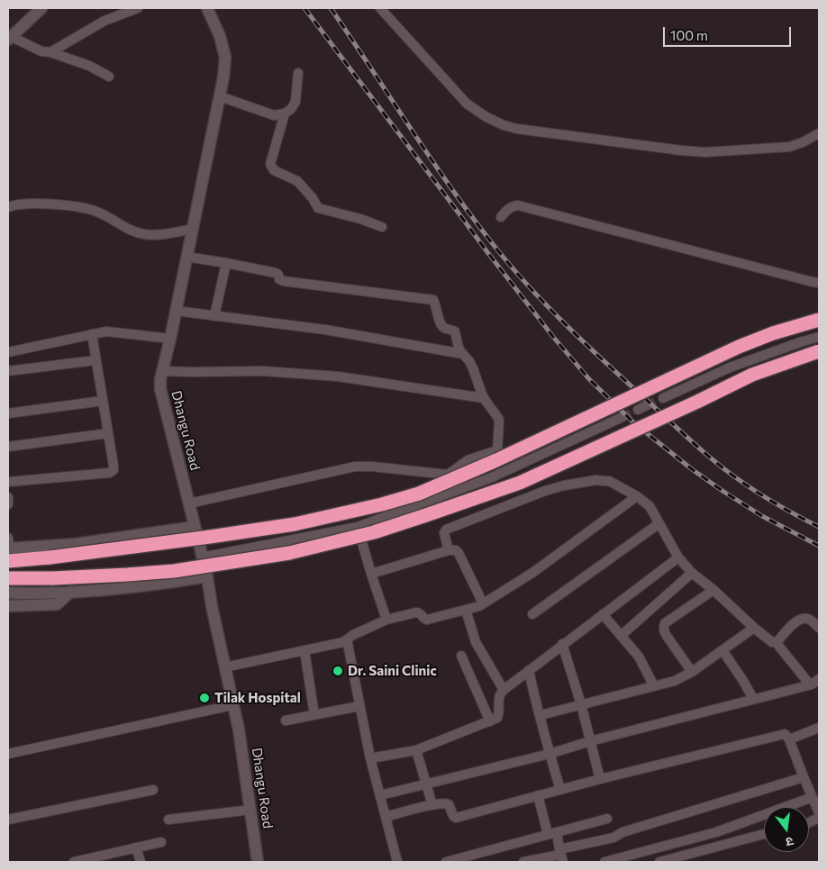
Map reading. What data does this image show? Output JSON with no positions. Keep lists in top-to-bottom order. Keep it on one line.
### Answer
{"streets":{"street":["Dhangu Road"]},"places":["Dr. Saini Clinic","Tilak Hospital"],"scale_bar":"100 m","north":"bottom"}
